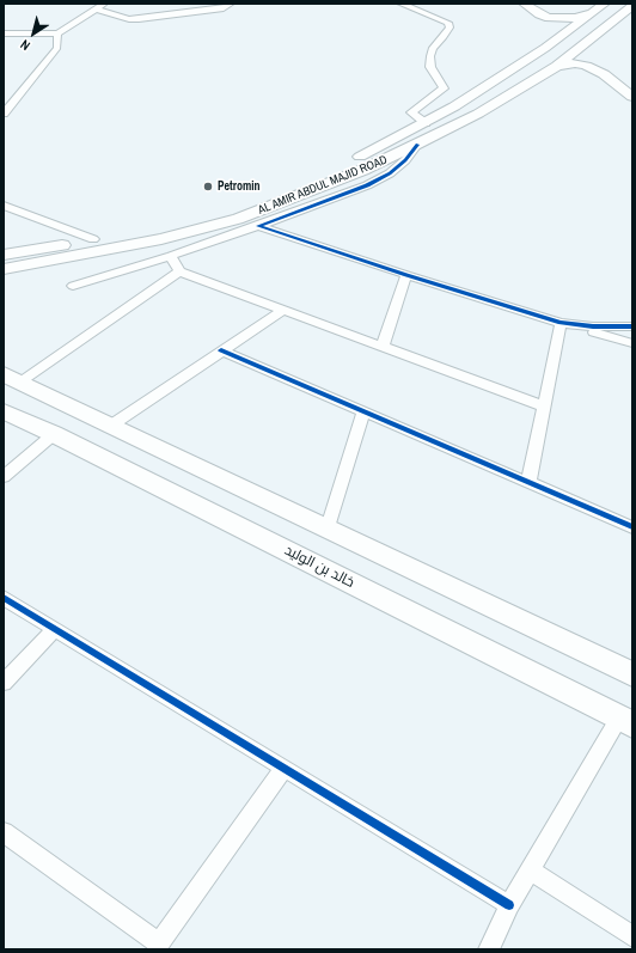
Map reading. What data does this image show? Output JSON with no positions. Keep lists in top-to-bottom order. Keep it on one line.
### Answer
{"streets":{"main road":["AL AMIR ABDUL MAJID ROAD","خالد بن الوليد"]},"places":["Petromin"],"north":"bottom left"}
